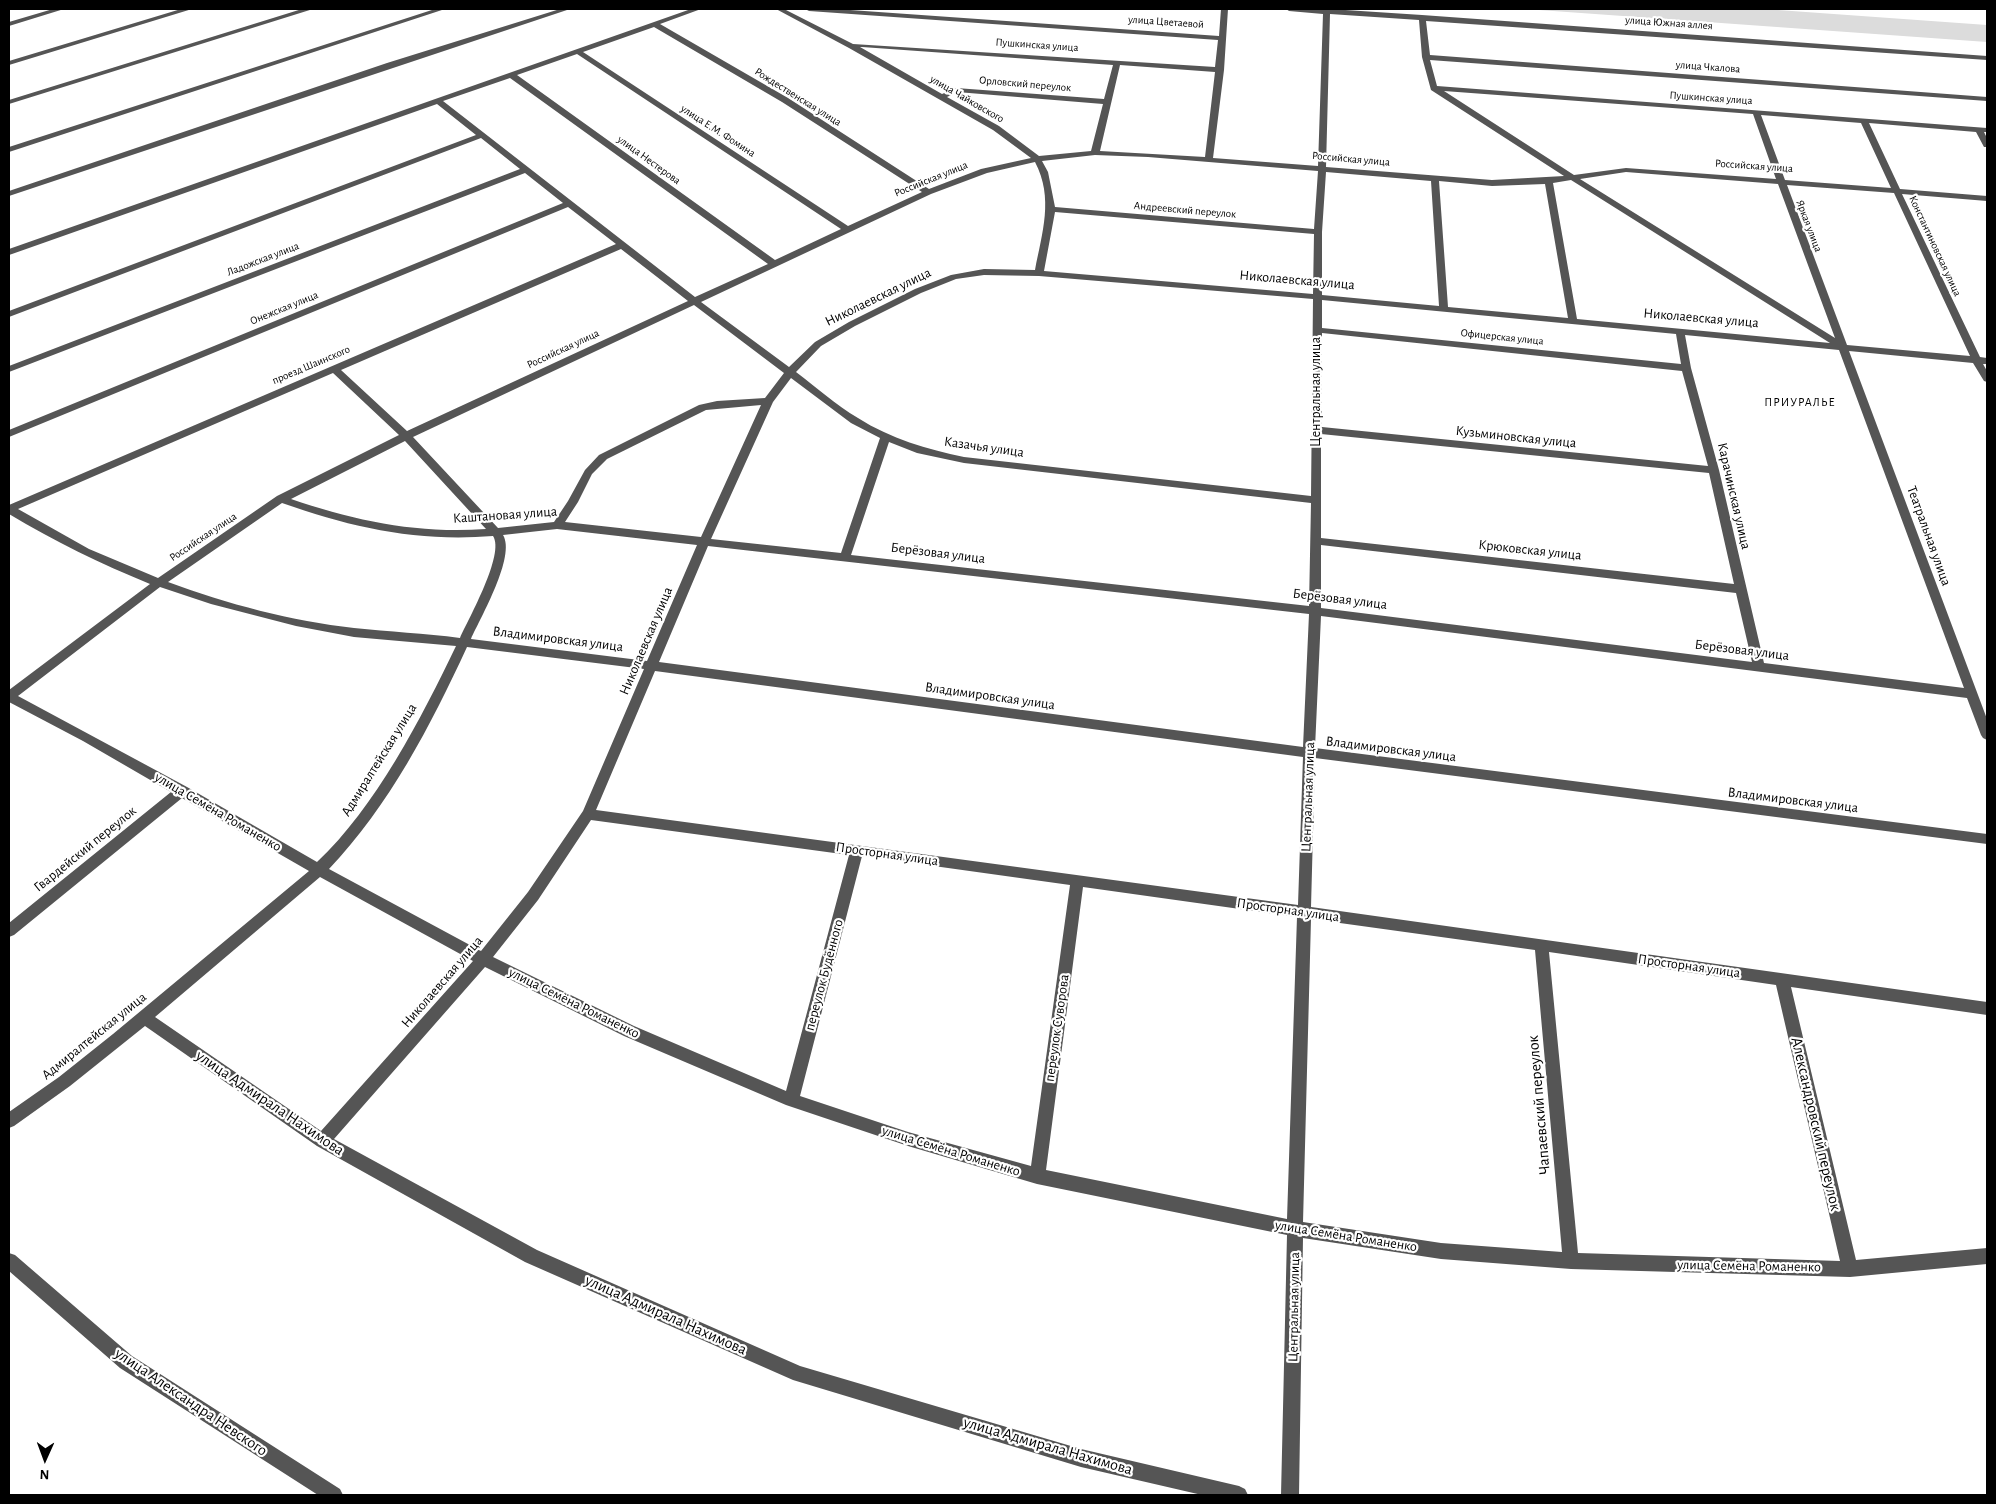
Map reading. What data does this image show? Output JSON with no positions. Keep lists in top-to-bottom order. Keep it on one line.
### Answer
{"streets":{"street":["улица Цветаевой","улица Южная аллея","Пушкинская улица","улица Чкалова","Орловский переулок","Рождественская улица","улица Чайковского","улица Е.М. Фомина","Российская улица","улица Нестерова","Андреевский переулок","Яркая улица","Константиновская улица","Ладожская улица","Николаевская улица","Онежская улица","Офицерская улица","проезд Шаинского","Центральная улица","Кузьминовская улица","Казачья улица","Карачинская улица","Каштановая улица","Театральная улица","Крюковская улица","Берёзовая улица","Владимировская улица","Адмиралтейская улица","улица Семёна Романенко","Гвардейский переулок","Просторная улица","переулок Будённого","переулок Суворова","улица Адмирала Нахимова","Чапаевский переулок","Александровский переулок","улица Александра Невского"]},"crossings":[["улица Южная аллея","Центральная улица"],["Пушкинская улица","улица Чайковского"],["Пушкинская улица","Яркая улица"],["Пушкинская улица","Константиновская улица"],["Орловский переулок","улица Чайковского"],["Рождественская улица","Российская улица"],["улица Чайковского","Российская улица"],["улица Е.М. Фомина","Российская улица"],["Российская улица","улица Нестерова"],["Российская улица","Яркая улица"],["Российская улица","Константиновская улица"],["Российская улица","Центральная улица"],["Российская улица","Казачья улица"],["Российская улица","Каштановая улица"],["Российская улица","Владимировская улица"],["Российская улица","улица Семёна Романенко"],["Андреевский переулок","Центральная улица"],["Яркая улица","Николаевская улица"],["Яркая улица","Театральная улица"],["Константиновская улица","Николаевская улица"],["Николаевская улица","Центральная улица"],["Николаевская улица","Казачья улица"],["Николаевская улица","Карачинская улица"],["Николаевская улица","Каштановая улица"],["Николаевская улица","Театральная улица"],["Николаевская улица","Берёзовая улица"],["Николаевская улица","Владимировская улица"],["Николаевская улица","улица Семёна Романенко"],["Николаевская улица","Просторная улица"],["Николаевская улица","улица Адмирала Нахимова"],["Офицерская улица","Центральная улица"],["Офицерская улица","Карачинская улица"],["проезд Шаинского","Владимировская улица"],["Центральная улица","Кузьминовская улица"],["Центральная улица","Казачья улица"],["Центральная улица","Крюковская улица"],["Центральная улица","Берёзовая улица"],["Центральная улица","Владимировская улица"],["Центральная улица","улица Семёна Романенко"],["Центральная улица","Просторная улица"],["Кузьминовская улица","Карачинская улица"],["Карачинская улица","Крюковская улица"],["Карачинская улица","Берёзовая улица"],["Каштановая улица","Берёзовая улица"],["Каштановая улица","Адмиралтейская улица"],["Театральная улица","Берёзовая улица"],["Владимировская улица","Адмиралтейская улица"],["Адмиралтейская улица","улица Семёна Романенко"],["Адмиралтейская улица","улица Адмирала Нахимова"],["улица Семёна Романенко","Гвардейский переулок"],["улица Семёна Романенко","переулок Будённого"],["улица Семёна Романенко","переулок Суворова"],["улица Семёна Романенко","Чапаевский переулок"],["улица Семёна Романенко","Александровский переулок"],["Просторная улица","переулок Будённого"],["Просторная улица","переулок Суворова"],["Просторная улица","Чапаевский переулок"],["Просторная улица","Александровский переулок"]],"districts":["ПРИУРАЛЬЕ"],"north":"bottom"}
